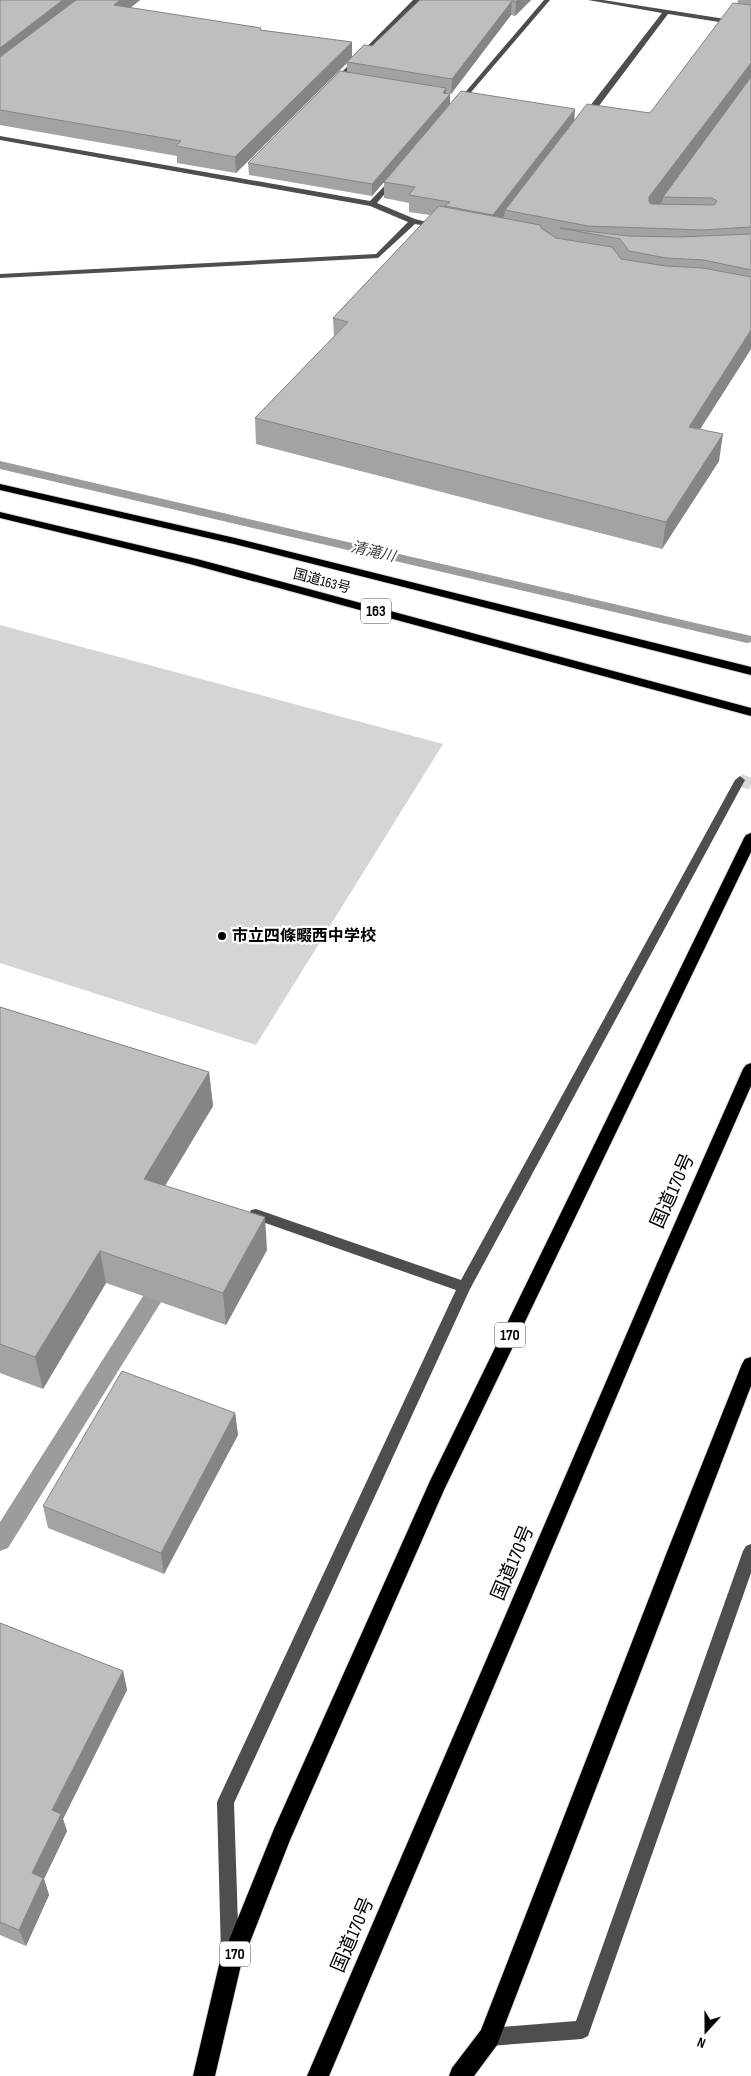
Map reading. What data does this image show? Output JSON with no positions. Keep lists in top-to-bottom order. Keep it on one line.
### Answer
{"streets":{"highway":["国道163号","163","国道170号","170"]},"water":["清滝川"],"places":["市立四條畷西中学校"],"north":"bottom"}
